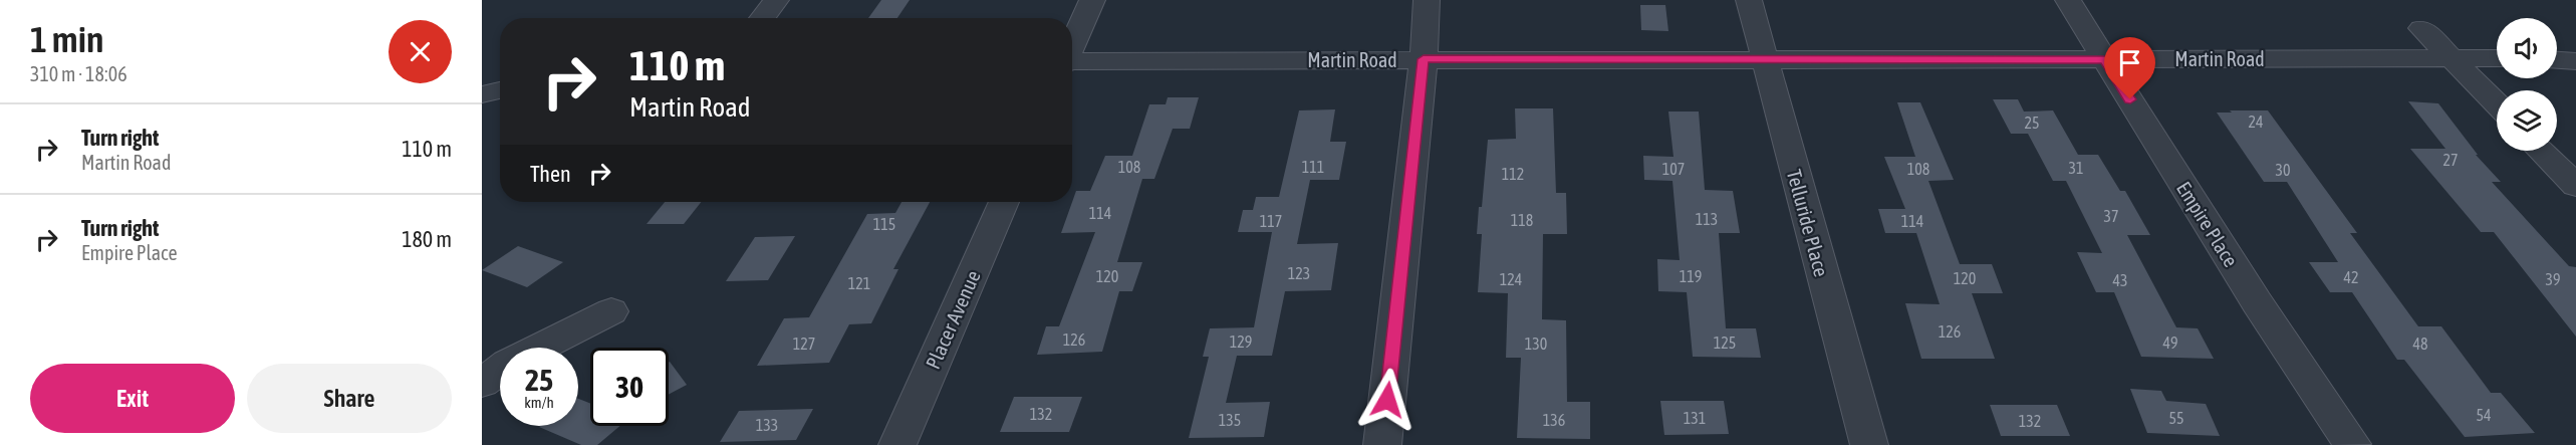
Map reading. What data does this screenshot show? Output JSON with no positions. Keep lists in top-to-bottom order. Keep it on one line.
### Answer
{"streets":{"street":["Martin Road","Telluride Place","Empire Place","Placer Avenue"]},"crossings":[["Martin Road","Telluride Place"],["Martin Road","Empire Place"]],"house_numbers":["24","25","27","108","111","31","107","108","30","112","114","37","113","118","117","114","115","123","120","119","42","120","124","39","43","121","126","126","129","125","49","127","130","48","132","54","131","55","135","136","132","133"],"page":{"heading":["1 min","310 m · 18:06"],"turn":["110 m","Martin Road"],"list":[{"name":"Turn right","note":"Martin Road","value":"110 m"},{"name":"Turn right","note":"Empire Place","value":"180 m"}],"then":"Then","speed":"25 km/h","limit":"30","buttons":["Exit","Share"]}}
